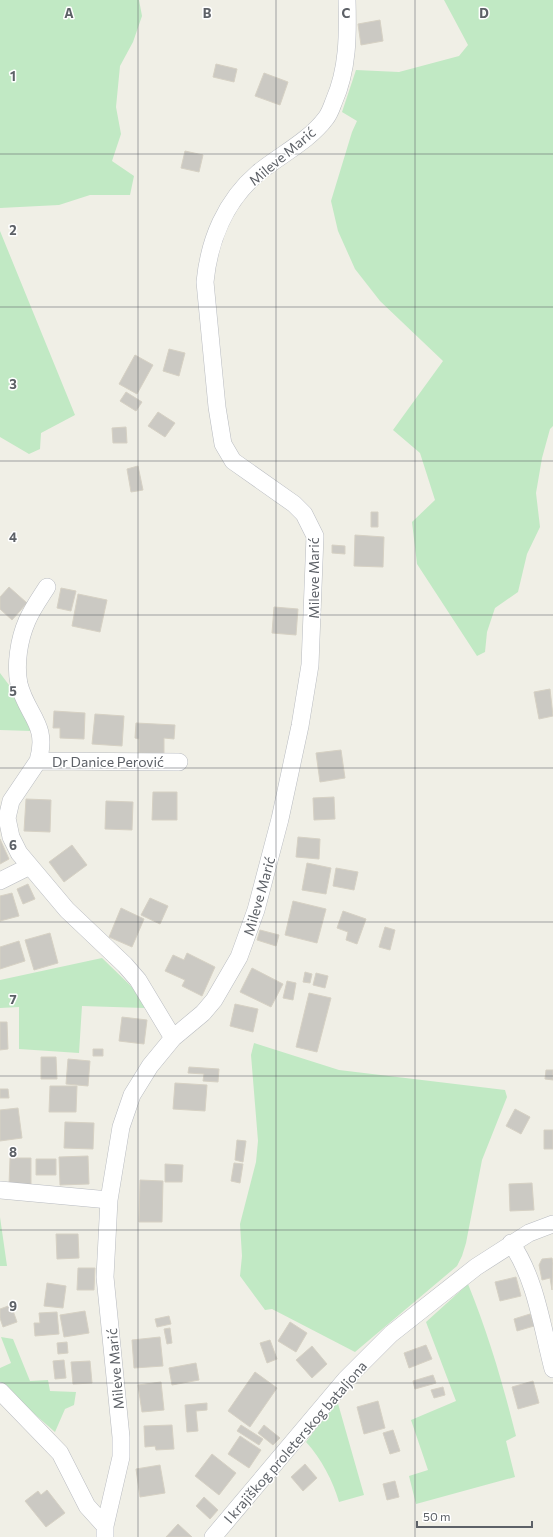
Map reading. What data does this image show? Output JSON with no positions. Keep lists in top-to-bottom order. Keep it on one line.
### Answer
{"streets":{"street":["Mileve Marić","Dr Danice Perović","I krajiškog proleterskog bataljona"]},"crossings":[["Mileve Marić","Dr Danice Perović"]],"scale_bar":"50 m","grid":{"columns":["A","B","C","D"],"rows":["1","2","3","4","5","6","7","8","9"]}}
